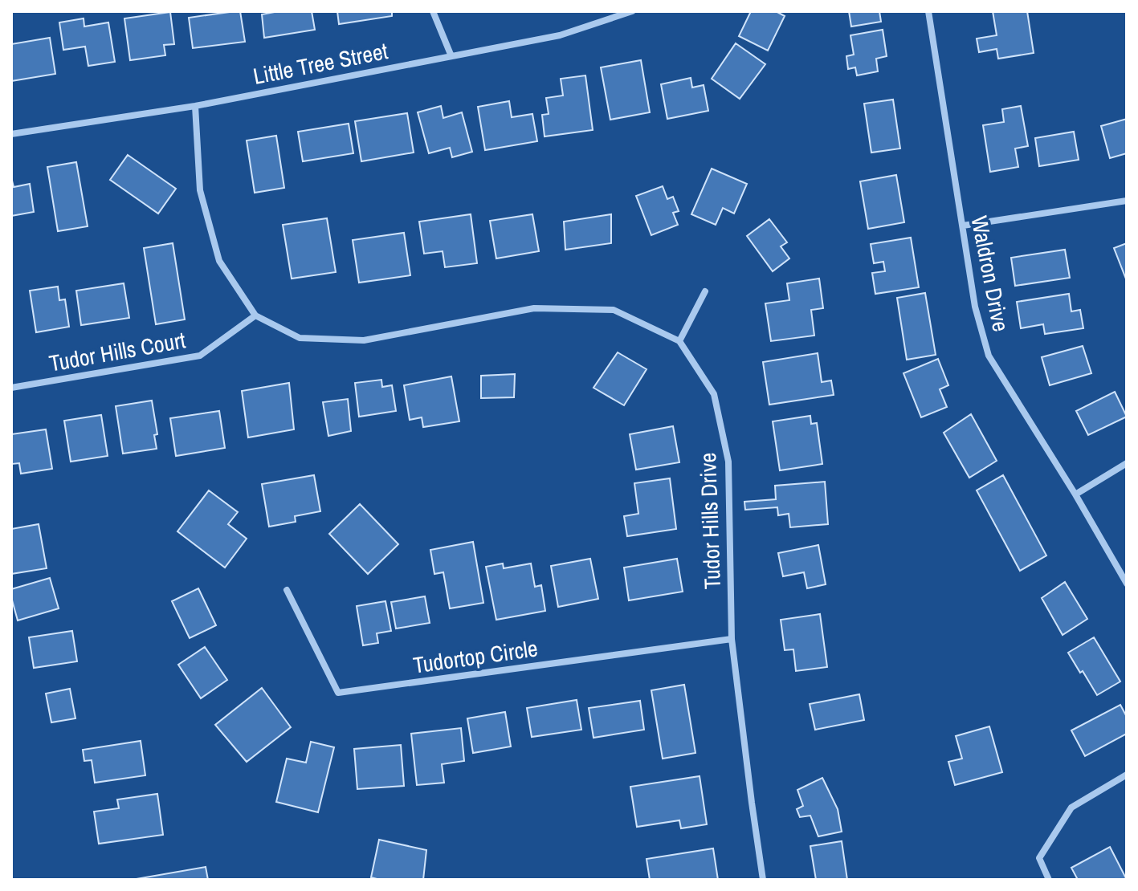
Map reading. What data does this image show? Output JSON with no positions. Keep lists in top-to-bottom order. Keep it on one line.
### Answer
{"streets":{"street":["Little Tree Street","Waldron Drive","Tudor Hills Court","Tudor Hills Drive","Tudortop Circle"]},"crossings":[["Tudor Hills Drive","Tudortop Circle"]]}
